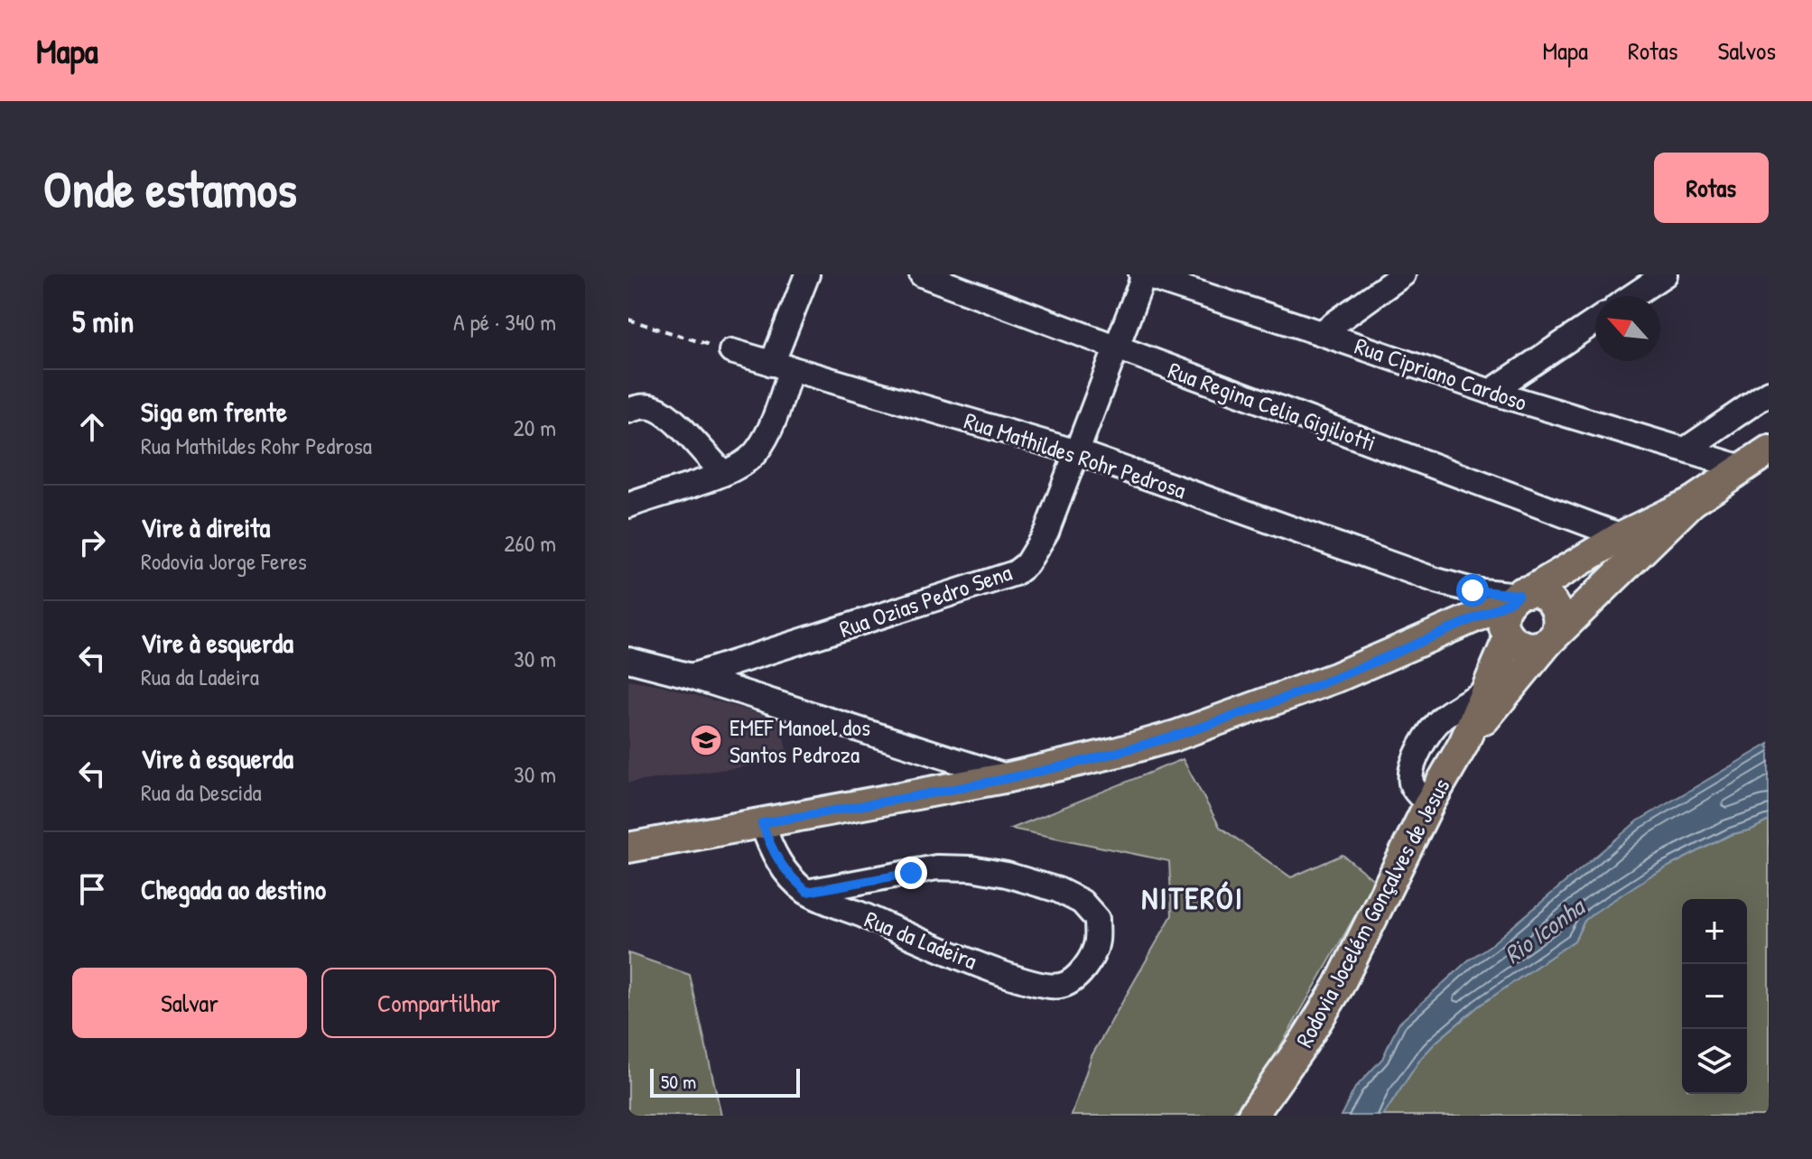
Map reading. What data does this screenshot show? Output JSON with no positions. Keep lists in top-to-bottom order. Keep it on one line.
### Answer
{"streets":{"main road":["Rodovia Jocelém Gonçalves de Jesus"],"street":["Rua Cipriano Cardoso","Rua Regina Celia Gigiliotti","Rua Mathildes Rohr Pedrosa","Rua Ozias Pedro Sena","Rua da Ladeira"]},"crossings":[["Rua Cipriano Cardoso","Rua Ozias Pedro Sena"],["Rua Cipriano Cardoso","Rodovia Jocelém Gonçalves de Jesus"],["Rua Regina Celia Gigiliotti","Rua Ozias Pedro Sena"],["Rua Regina Celia Gigiliotti","Rodovia Jocelém Gonçalves de Jesus"],["Rua Mathildes Rohr Pedrosa","Rua Ozias Pedro Sena"],["Rua Mathildes Rohr Pedrosa","Rodovia Jocelém Gonçalves de Jesus"]],"districts":["NITERÓI"],"water":["Rio Iconha"],"places":{"school or university":["EMEF Manoel dos Santos Pedroza"]},"scale_bar":"50 m","north":"top left","page":{"header":"Mapa","nav":["Mapa","Rotas","Salvos"],"buttons":["Rotas",["Salvar","Compartilhar"]],"title":"Onde estamos","heading":["5 min","A pé · 340 m"],"list":[["Siga em frente","Rua Mathildes Rohr Pedrosa","20 m"],["Vire à direita","Rodovia Jorge Feres","260 m"],["Vire à esquerda","Rua da Ladeira","30 m"],["Vire à esquerda","Rua da Descida","30 m"],"Chegada ao destino"],"map_buttons":["+","−"],"scale":"50 m"}}
